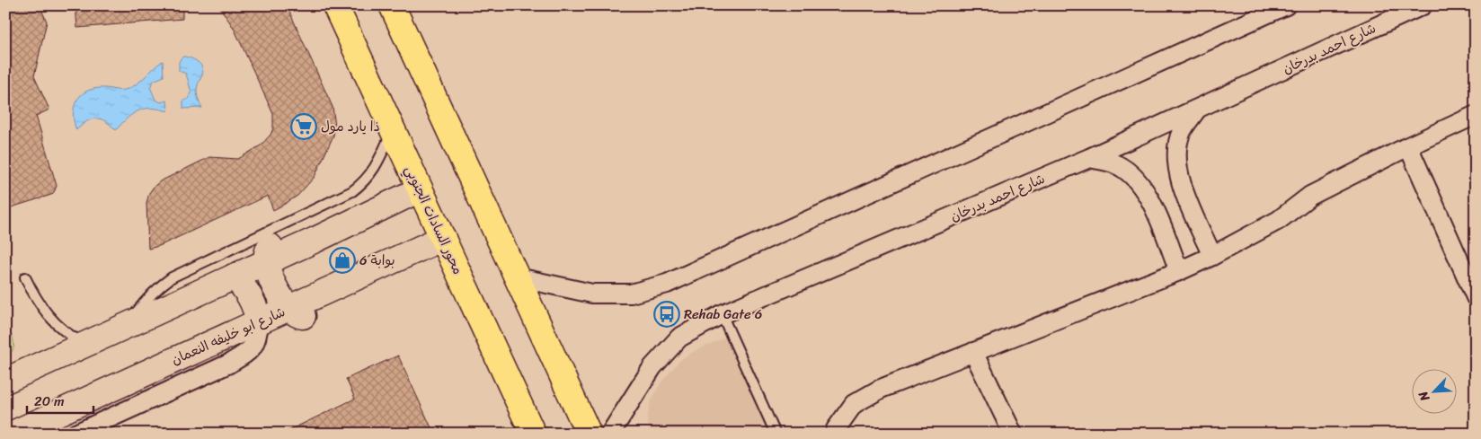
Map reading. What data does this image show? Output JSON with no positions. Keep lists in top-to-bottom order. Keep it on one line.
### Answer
{"streets":{"main road":["محور السادات الجنوبي"],"street":["شارع احمد بدرخان","شارع ابو خليفه النعمان"]},"crossings":[["محور السادات الجنوبي","شارع ابو خليفه النعمان"]],"places":{"supermarket":["ذا يارد مول"],"shop":["بوابة 6"],"bus stop":["Rehab Gate 6"]},"scale_bar":"20 m","north":"bottom left"}
